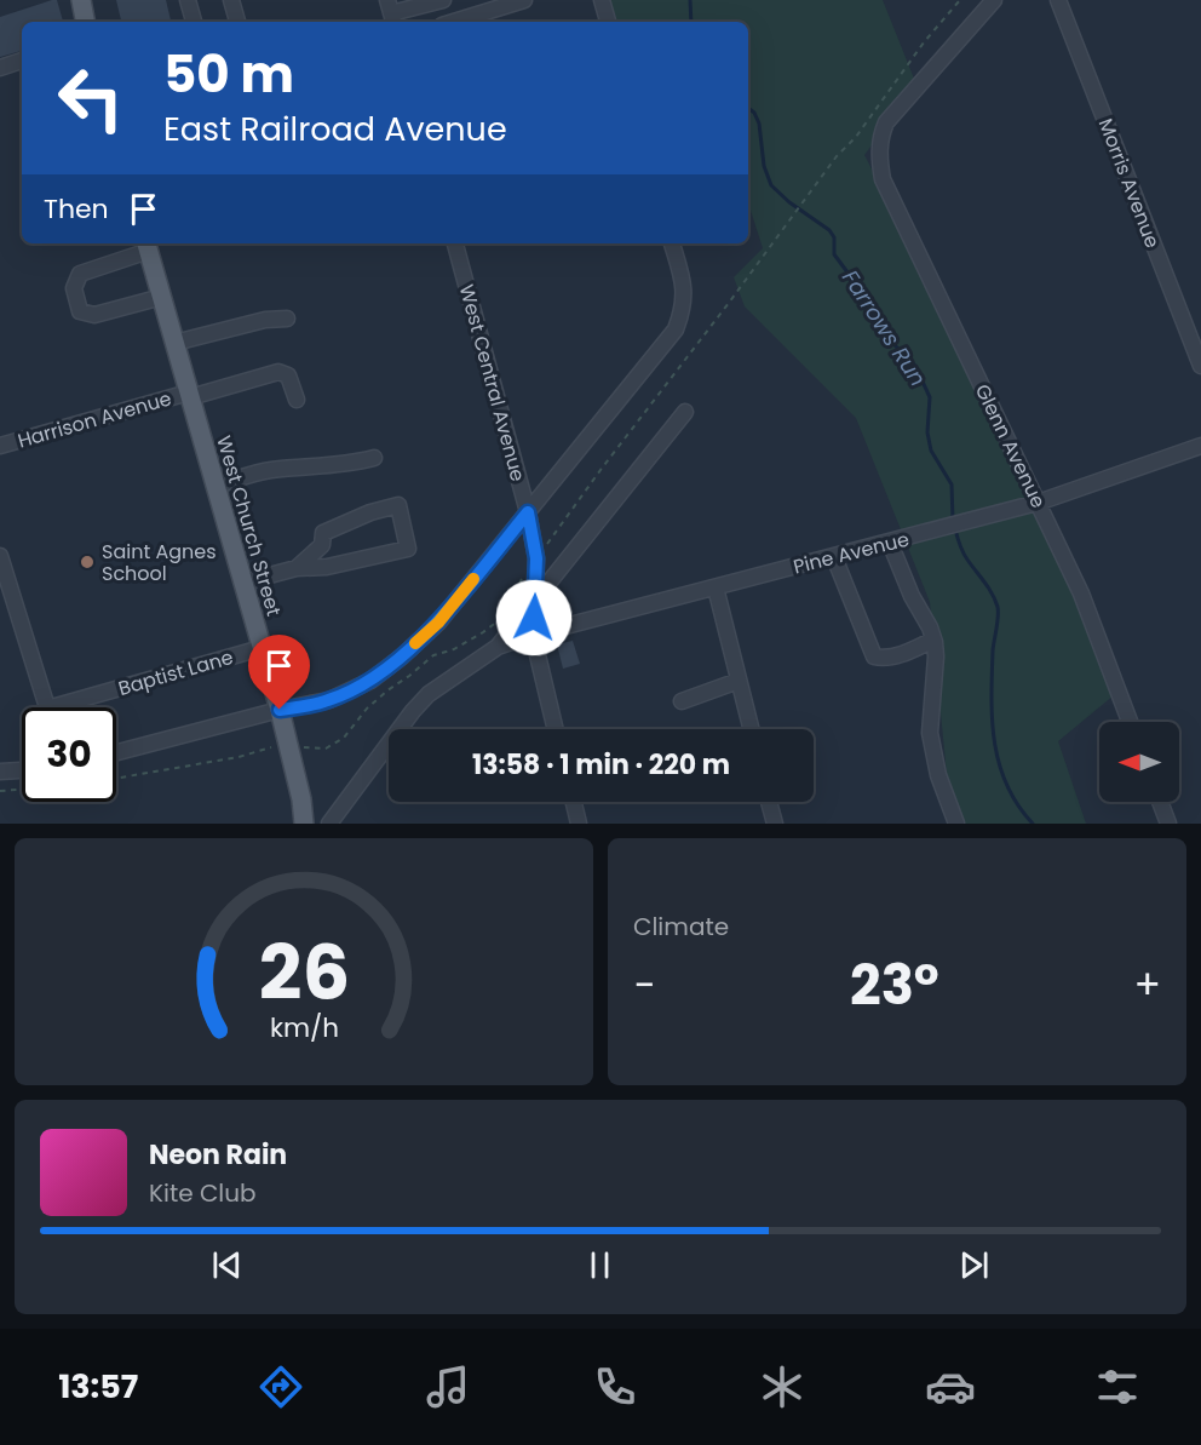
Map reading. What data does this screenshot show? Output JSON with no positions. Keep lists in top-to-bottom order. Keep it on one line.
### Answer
{"streets":{"main road":["West Church Street"],"street":["Morris Avenue","West Central Avenue","Harrison Avenue","Glenn Avenue","Pine Avenue","Baptist Lane"]},"crossings":[["West Central Avenue","Pine Avenue"],["Harrison Avenue","West Church Street"],["Glenn Avenue","Pine Avenue"],["West Church Street","Baptist Lane"]],"water":["Farrows Run"],"places":["Saint Agnes School"],"north":"left","page":{"turn":["50 m","East Railroad Avenue"],"then":"Then","limit":"30","trip":"13:58 · 1 min · 220 m","tile":"Climate","heat":["−","23°","+"],"song":["Neon Rain","Kite Club"],"tabs":"13:57","gauge":["26","km/h"]}}
